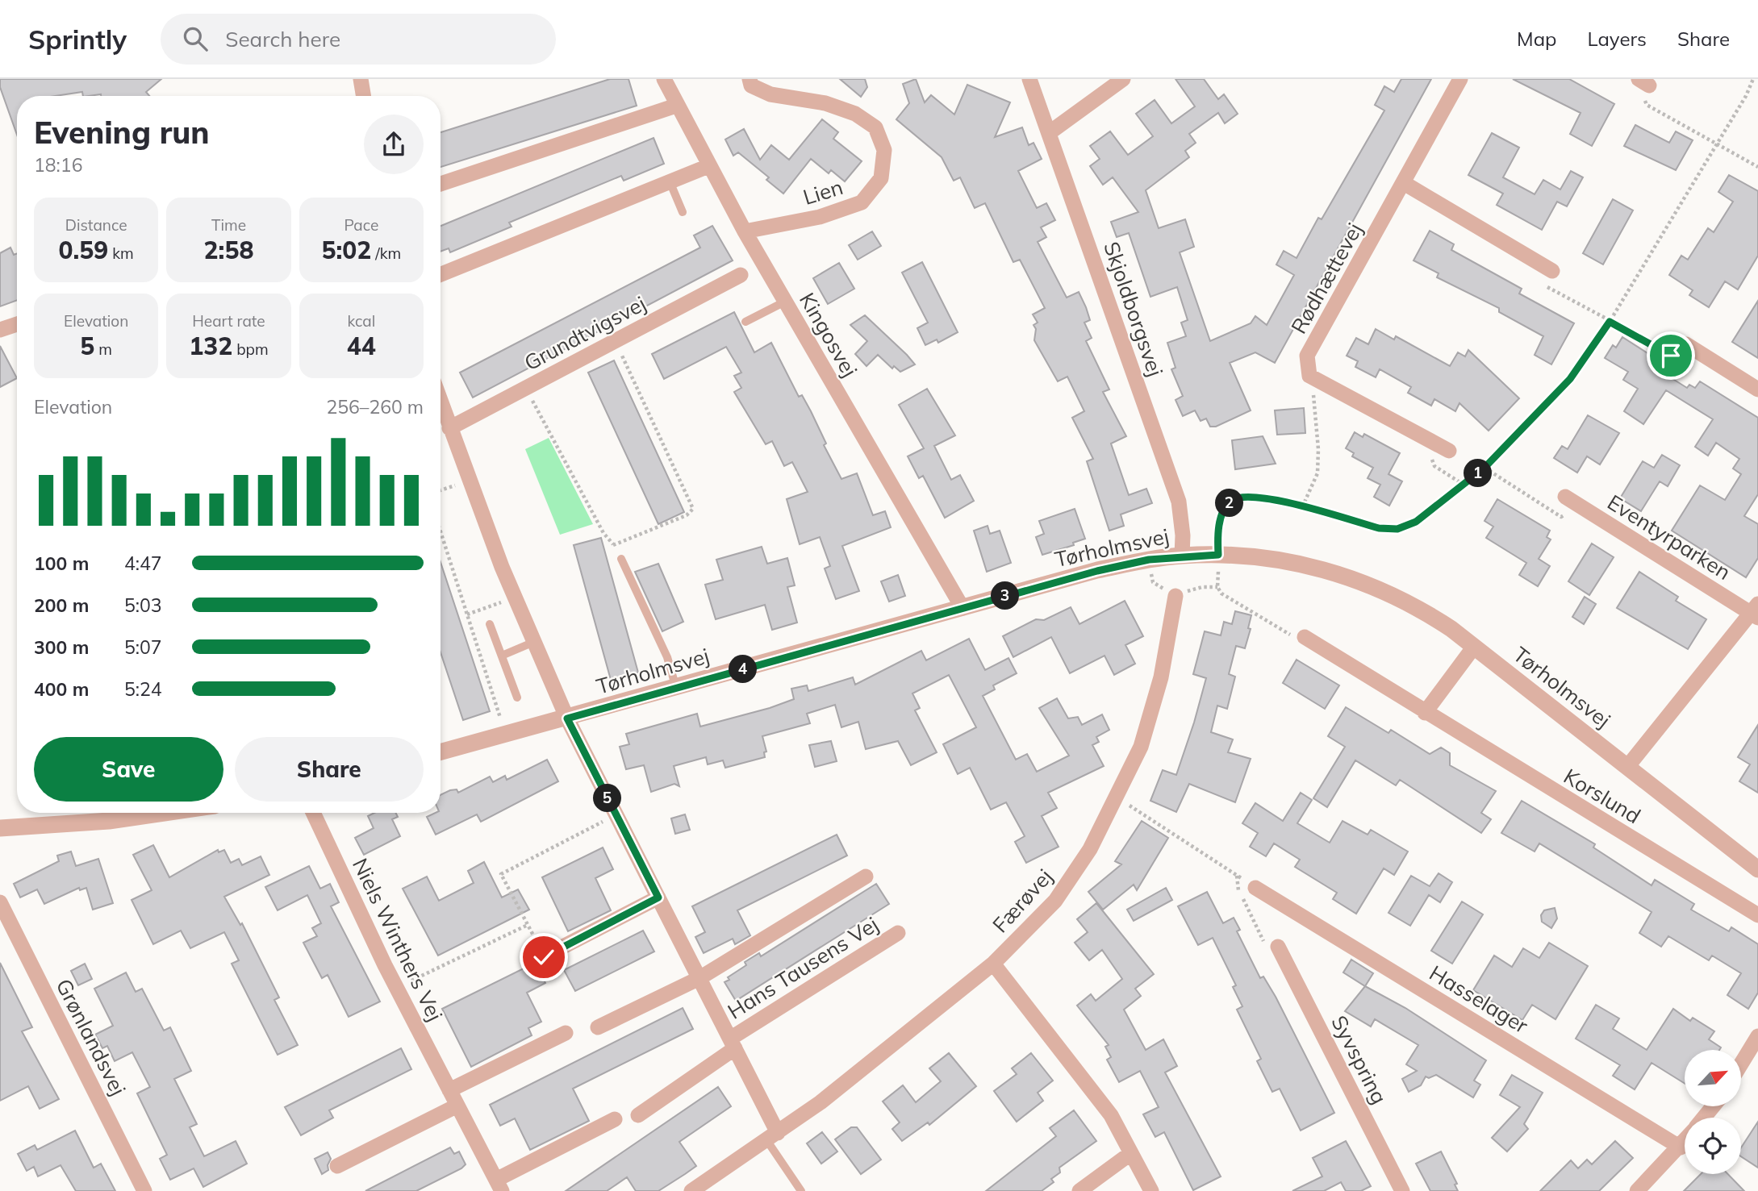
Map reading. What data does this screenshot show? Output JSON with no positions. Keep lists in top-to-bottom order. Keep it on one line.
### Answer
{"streets":{"street":["Lien","Rødhættevej","Skjoldborgsvej","Grundtvigsvej","Kingosvej","Eventyrparken","Tørholmsvej","Korslund","Færøvej","Niels Winthers Vej","Hans Tausens Vej","Hasselager","Grønlandsvej","Syvspring"]},"crossings":[["Lien","Kingosvej"],["Skjoldborgsvej","Tørholmsvej"],["Kingosvej","Tørholmsvej"],["Eventyrparken","Tørholmsvej"],["Tørholmsvej","Hans Tausens Vej"],["Færøvej","Hans Tausens Vej"]],"north":"top right","page":{"header":"Sprintly","search":"Search here","nav":["Map","Layers","Share"],"heading":["Evening run","18:16"],"stats":[["Distance","0.59 km"],["Time","2:58"],["Pace","5:02 /km"],["Elevation","5 m"],["Heart rate","132 bpm"],["kcal","44"]],"chart":["Elevation","256–260 m"],"pins":["1","2","3","4","5"],"list":[{"name":"100 m","note":"4:47"},{"name":"200 m","note":"5:03"},{"name":"300 m","note":"5:07"},{"name":"400 m","note":"5:24"}],"buttons":["Save","Share"]}}
